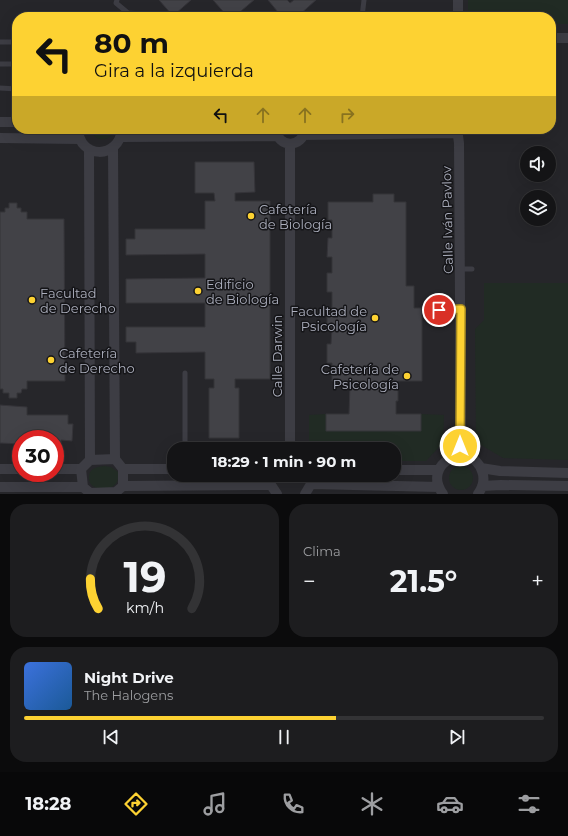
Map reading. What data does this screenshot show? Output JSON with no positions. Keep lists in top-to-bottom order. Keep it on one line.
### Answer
{"streets":{"street":["Calle Iván Pavlov","Calle Darwin"]},"places":["Cafetería de Biología","Edificio de Biología","Facultad de Derecho","Facultad de Psicología","Cafetería de Derecho","Cafetería de Psicología"],"page":{"turn":["80 m","Gira a la izquierda"],"limit":"30","trip":"18:29 · 1 min · 90 m","tile":"Clima","heat":["−","21.5°","+"],"song":["Night Drive","The Halogens"],"tabs":"18:28","gauge":["19","km/h"]}}
